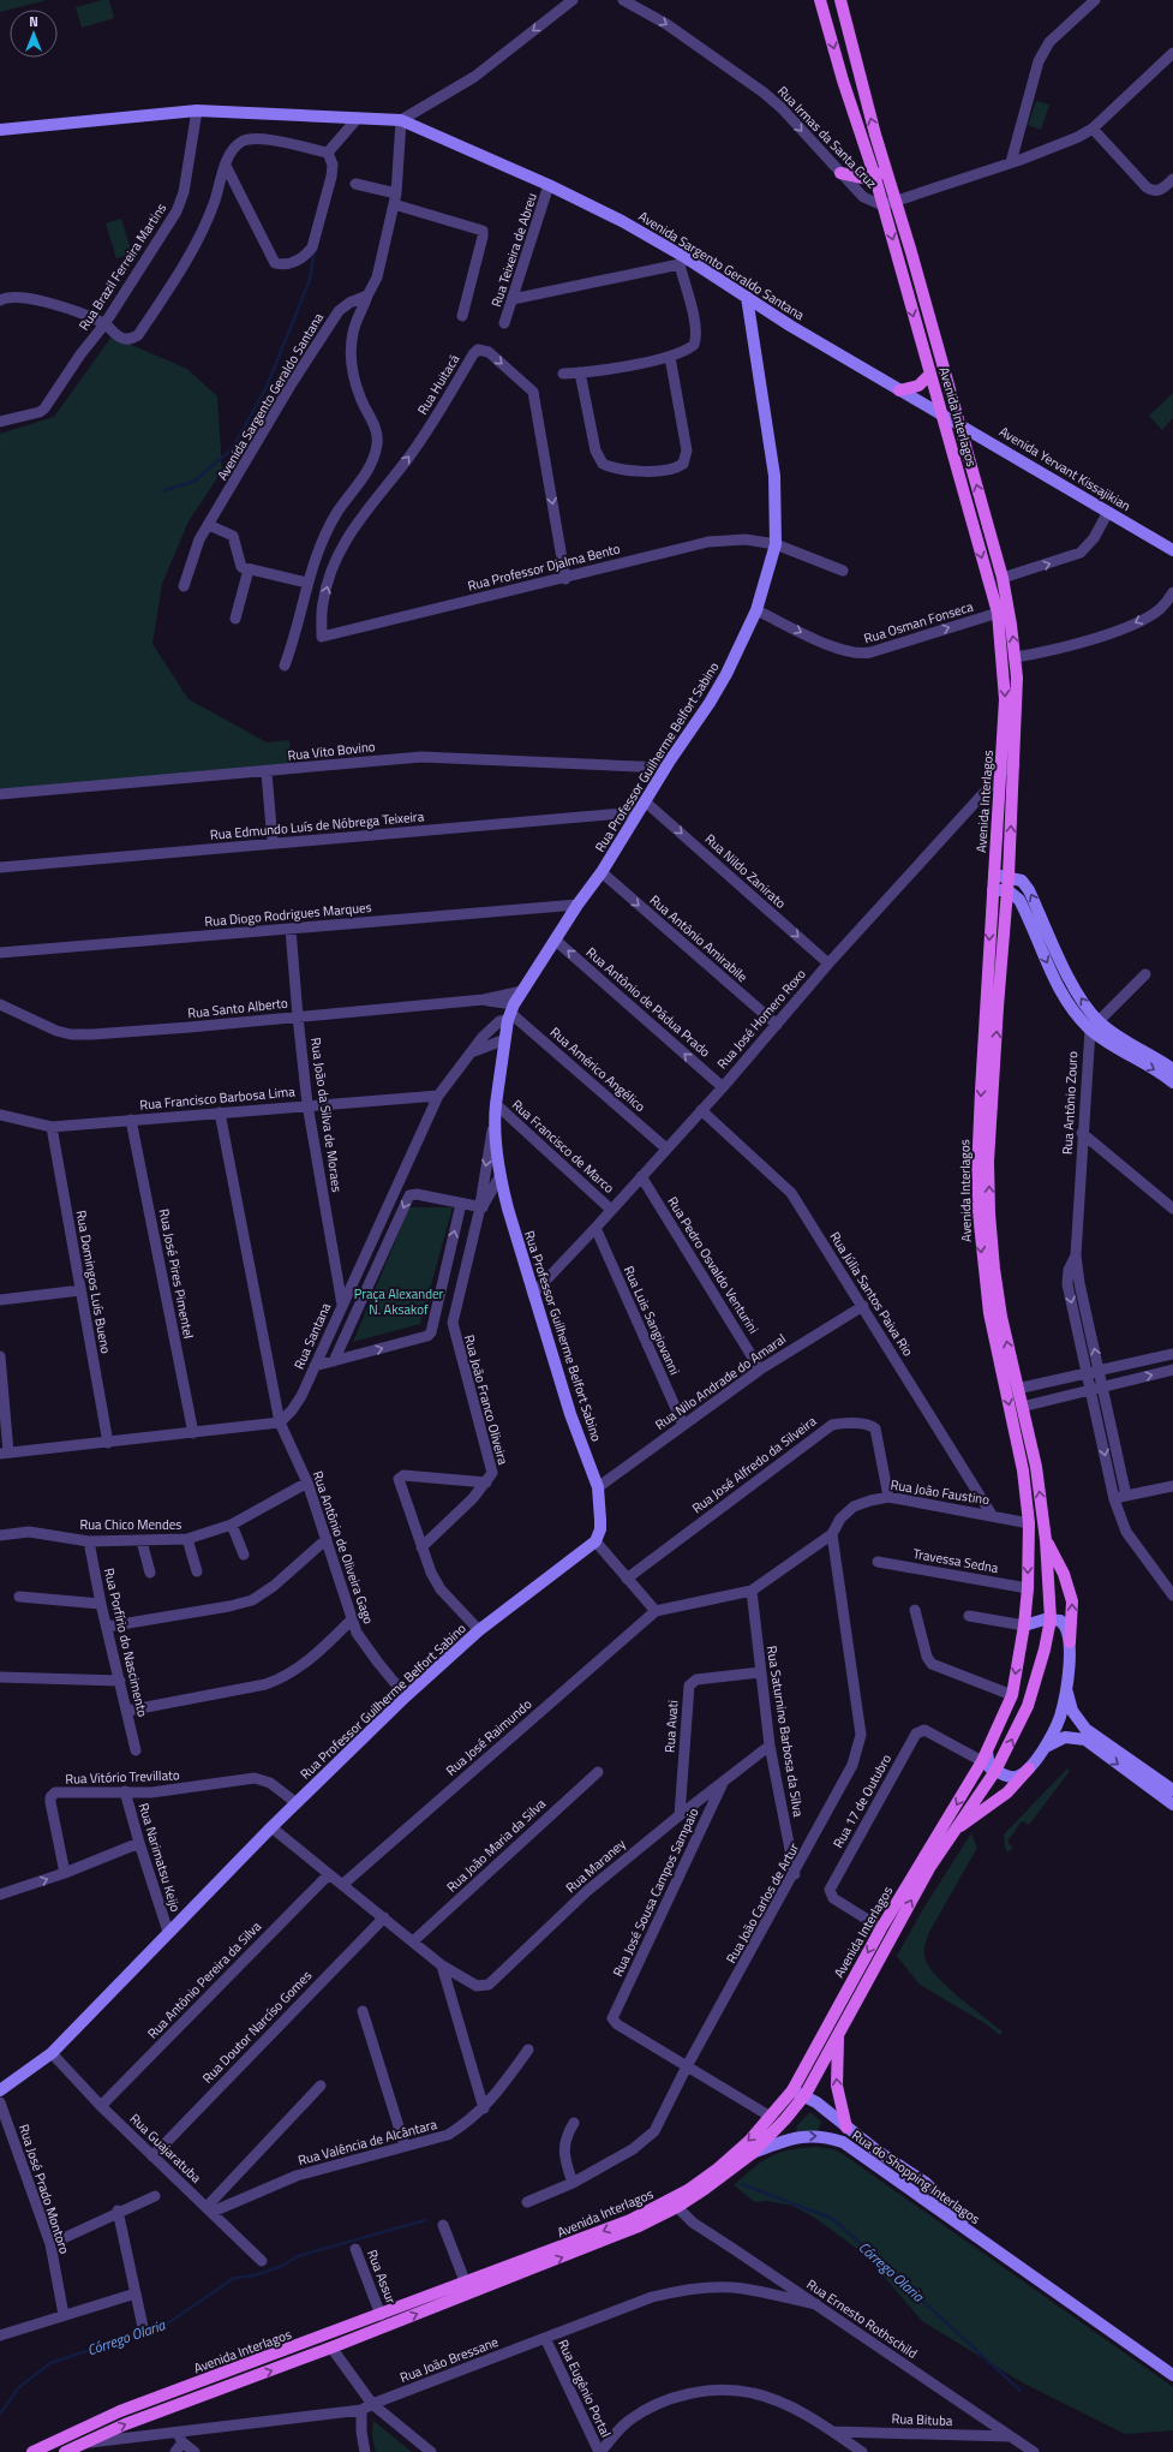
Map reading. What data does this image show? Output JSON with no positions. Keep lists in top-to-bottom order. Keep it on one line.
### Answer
{"streets":{"main road":["Avenida Interlagos"],"street":["Rua Irmas da Santa Cruz","Rua Teixeira de Abreu","Avenida Sargento Geraldo Santana","Rua Brazil Ferreira Martins","Rua Huitacá","Avenida Yervant Kissajikian","Rua Professor Djalma Bento","Rua Osman Fonseca","Rua Vito Bovino","Rua Professor Guilherme Belfort Sabino","Rua Edmundo Luís de Nóbrega Teixeira","Rua Nildo Zanirato","Rua Diogo Rodrigues Marques","Rua Antônio Amirabile","Rua Antônio de Pádua Prado","Rua Santo Alberto","Rua José Homero Roxo","Rua Américo Angélico","Rua Francisco Barbosa Lima","Rua Antônio Zouro","Rua João da Silva de Moraes","Rua Francisco de Marco","Rua Pedro Osvaldo Venturini","Rua José Pires Pimentel","Rua Domingos Luís Bueno","Rua Júlia Santos Paiva Rio","Rua Luis Sangiovanni","Rua Santana","Rua Nilo Andrade do Amaral","Rua João Franco Oliveira","Rua José Alfredo da Silveira","Rua João Faustino","Rua Chico Mendes","Rua Antônio de Oliveira Gago","Travessa Sedna","Rua Porfírio do Nascimento","Rua Avati","Rua Saturnino Barbosa da Silva","Rua José Raimundo","Rua Vitório Trevillato","Rua 17 de Outubro","Rua João Maria da Silva","Rua Narimatsu Keijo","Rua Maraney","Rua José Sousa Campos Sampaio","Rua João Carlos de Artur","Rua Antônio Pereira da Silva","Rua Doutor Narcíso Gomes","Rua Valência de Alcântara","Rua Guajaratuba","Rua do Shopping Interlagos","Rua José Prado Montoro","Rua Assur","Rua Ernesto Rothschild","Rua João Bressane","Rua Eugênio Portal","Rua Bituba"]},"crossings":[["Rua Irmas da Santa Cruz","Avenida Interlagos"],["Rua Teixeira de Abreu","Avenida Sargento Geraldo Santana"],["Avenida Sargento Geraldo Santana","Rua Brazil Ferreira Martins"],["Avenida Sargento Geraldo Santana","Avenida Interlagos"],["Avenida Sargento Geraldo Santana","Avenida Yervant Kissajikian"],["Avenida Sargento Geraldo Santana","Rua Professor Guilherme Belfort Sabino"],["Rua Huitacá","Rua Professor Djalma Bento"],["Avenida Interlagos","Avenida Yervant Kissajikian"],["Avenida Interlagos","Rua Osman Fonseca"],["Avenida Interlagos","Rua José Homero Roxo"],["Avenida Interlagos","Rua João Faustino"],["Avenida Interlagos","Travessa Sedna"],["Avenida Interlagos","Rua 17 de Outubro"],["Avenida Interlagos","Rua do Shopping Interlagos"],["Avenida Interlagos","Rua Assur"],["Avenida Interlagos","Rua Ernesto Rothschild"],["Avenida Interlagos","Rua João Bressane"],["Rua Professor Djalma Bento","Rua Professor Guilherme Belfort Sabino"],["Rua Osman Fonseca","Rua Professor Guilherme Belfort Sabino"],["Rua Vito Bovino","Rua Professor Guilherme Belfort Sabino"],["Rua Professor Guilherme Belfort Sabino","Rua Edmundo Luís de Nóbrega Teixeira"],["Rua Professor Guilherme Belfort Sabino","Rua Nildo Zanirato"],["Rua Professor Guilherme Belfort Sabino","Rua Diogo Rodrigues Marques"],["Rua Professor Guilherme Belfort Sabino","Rua Antônio Amirabile"],["Rua Professor Guilherme Belfort Sabino","Rua Antônio de Pádua Prado"],["Rua Professor Guilherme Belfort Sabino","Rua Santo Alberto"],["Rua Professor Guilherme Belfort Sabino","Rua José Homero Roxo"],["Rua Professor Guilherme Belfort Sabino","Rua Américo Angélico"],["Rua Professor Guilherme Belfort Sabino","Rua Francisco de Marco"],["Rua Professor Guilherme Belfort Sabino","Rua Santana"],["Rua Professor Guilherme Belfort Sabino","Rua Nilo Andrade do Amaral"],["Rua Professor Guilherme Belfort Sabino","Rua João Franco Oliveira"],["Rua Professor Guilherme Belfort Sabino","Rua Antônio de Oliveira Gago"],["Rua Professor Guilherme Belfort Sabino","Rua Vitório Trevillato"],["Rua Professor Guilherme Belfort Sabino","Rua Narimatsu Keijo"],["Rua Professor Guilherme Belfort Sabino","Rua Maraney"],["Rua Professor Guilherme Belfort Sabino","Rua Guajaratuba"],["Rua Nildo Zanirato","Rua José Homero Roxo"],["Rua Diogo Rodrigues Marques","Rua João da Silva de Moraes"],["Rua Antônio Amirabile","Rua José Homero Roxo"],["Rua Antônio de Pádua Prado","Rua José Homero Roxo"],["Rua Santo Alberto","Rua Américo Angélico"],["Rua Santo Alberto","Rua João da Silva de Moraes"],["Rua Santo Alberto","Rua Santana"],["Rua Santo Alberto","Rua João Franco Oliveira"],["Rua José Homero Roxo","Rua Américo Angélico"],["Rua José Homero Roxo","Rua Francisco de Marco"],["Rua José Homero Roxo","Rua Pedro Osvaldo Venturini"],["Rua José Homero Roxo","Rua Júlia Santos Paiva Rio"],["Rua José Homero Roxo","Rua Luis Sangiovanni"],["Rua Américo Angélico","Rua Santana"],["Rua Américo Angélico","Rua João Franco Oliveira"],["Rua Francisco Barbosa Lima","Rua João da Silva de Moraes"],["Rua Francisco Barbosa Lima","Rua José Pires Pimentel"],["Rua Francisco Barbosa Lima","Rua Domingos Luís Bueno"],["Rua Francisco Barbosa Lima","Rua Santana"],["Rua Francisco Barbosa Lima","Rua Antônio de Oliveira Gago"],["Rua João da Silva de Moraes","Rua Santana"],["Rua Francisco de Marco","Rua João Franco Oliveira"],["Rua Pedro Osvaldo Venturini","Rua Nilo Andrade do Amaral"],["Rua Júlia Santos Paiva Rio","Rua Nilo Andrade do Amaral"],["Rua Júlia Santos Paiva Rio","Rua João Faustino"],["Rua Luis Sangiovanni","Rua Nilo Andrade do Amaral"],["Rua Santana","Rua João Franco Oliveira"],["Rua Santana","Rua Antônio de Oliveira Gago"],["Rua José Alfredo da Silveira","Rua João Faustino"],["Rua João Faustino","Rua Saturnino Barbosa da Silva"],["Rua João Faustino","Rua José Raimundo"],["Rua João Faustino","Rua João Carlos de Artur"],["Rua Chico Mendes","Rua Antônio de Oliveira Gago"],["Rua Chico Mendes","Rua Porfírio do Nascimento"],["Rua Avati","Rua Saturnino Barbosa da Silva"],["Rua Avati","Rua Maraney"],["Rua Saturnino Barbosa da Silva","Rua Maraney"],["Rua Saturnino Barbosa da Silva","Rua João Carlos de Artur"],["Rua José Raimundo","Rua Maraney"],["Rua Vitório Trevillato","Rua Narimatsu Keijo"],["Rua João Maria da Silva","Rua Maraney"],["Rua Maraney","Rua José Sousa Campos Sampaio"],["Rua Maraney","Rua Antônio Pereira da Silva"],["Rua Maraney","Rua Doutor Narcíso Gomes"],["Rua José Sousa Campos Sampaio","Rua João Carlos de Artur"],["Rua Antônio Pereira da Silva","Rua Guajaratuba"],["Rua Doutor Narcíso Gomes","Rua Guajaratuba"],["Rua Valência de Alcântara","Rua Guajaratuba"],["Rua Ernesto Rothschild","Rua João Bressane"],["Rua Ernesto Rothschild","Rua Bituba"],["Rua João Bressane","Rua Eugênio Portal"]],"one_way":["Rua Irmas da Santa Cruz","Rua Osman Fonseca","Rua Nildo Zanirato","Rua Antônio Amirabile","Rua Antônio de Pádua Prado"],"water":["Córrego Olaria"],"parks":["Praça Alexander N. Aksakof"],"north":"top"}
